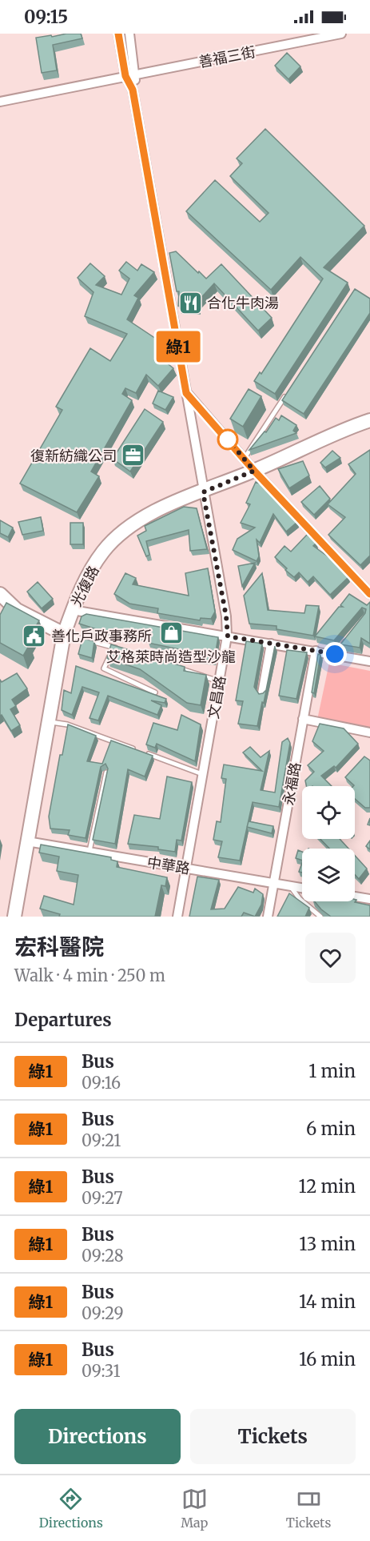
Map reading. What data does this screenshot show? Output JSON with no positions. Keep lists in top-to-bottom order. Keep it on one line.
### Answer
{"streets":{"main road":["光復路"],"street":["善福三街","文昌路","永福路","中華路"]},"crossings":[["光復路","文昌路"],["光復路","中華路"],["文昌路","中華路"],["永福路","中華路"]],"places":{"restaurant":["合化牛肉湯"],"office":["復新紡織公司"],"shop":["艾格萊時尚造型沙龍"],"public building":["善化戶政事務所"]},"lines":["bus line 綠1"],"page":{"status":"09:15","on_map":"綠1","heading":[["宏科醫院","Walk · 4 min · 250 m"],"Departures"],"list":[{"mark":"綠1","name":"Bus","note":"09:16","value":"1 min"},{"mark":"綠1","name":"Bus","note":"09:21","value":"6 min"},{"mark":"綠1","name":"Bus","note":"09:27","value":"12 min"},{"mark":"綠1","name":"Bus","note":"09:28","value":"13 min"},{"mark":"綠1","name":"Bus","note":"09:29","value":"14 min"},{"mark":"綠1","name":"Bus","note":"09:31","value":"16 min"}],"buttons":["Directions","Tickets"],"tabs":["Directions","Map","Tickets"]}}
